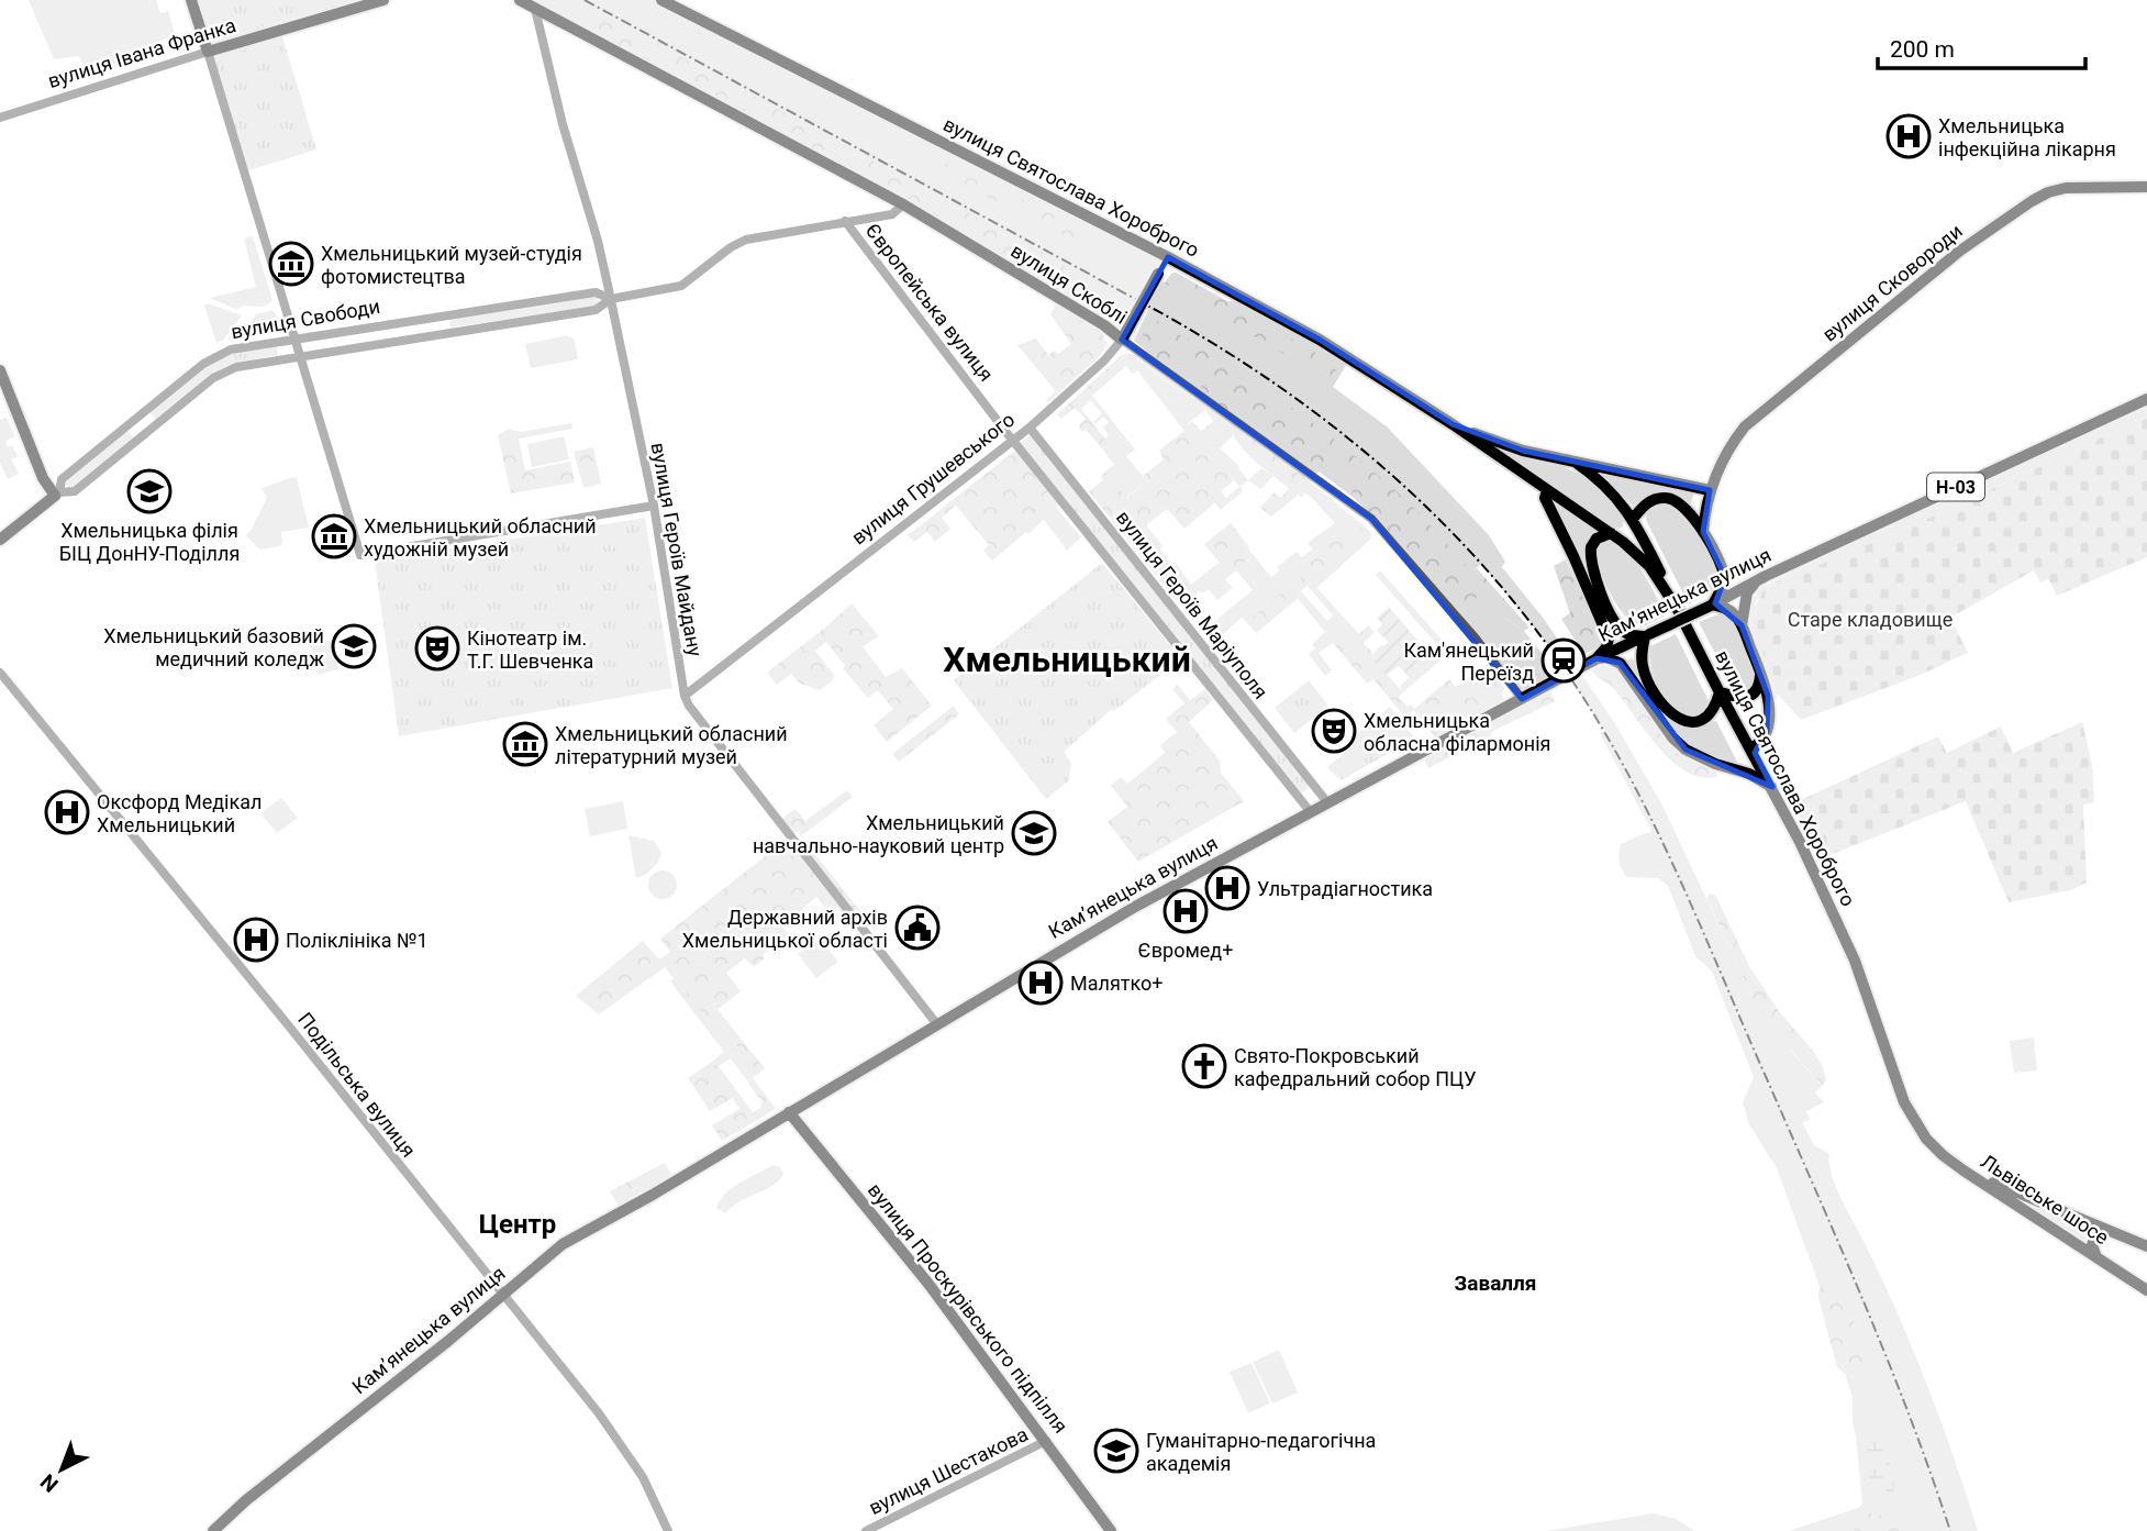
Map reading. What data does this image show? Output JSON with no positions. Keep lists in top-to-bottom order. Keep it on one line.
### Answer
{"streets":{"main road":["вулиця Івана Франка","вулиця Святослава Хороброго","вулиця Сковороди","вулиця Скоблі","вулиця Свободи","вулиця Грушевського","Н-03","Камʼянецька вулиця","Львівське шосе","вулиця Проскурівського підпілля"],"street":["Європейська вулиця","вулиця Героїв Майдану","вулиця Героїв Маріуполя","Подільська вулиця","вулиця Шестакова"]},"crossings":[["вулиця Святослава Хороброго","вулиця Грушевського"],["вулиця Святослава Хороброго","Львівське шосе"],["вулиця Скоблі","вулиця Свободи"],["вулиця Скоблі","вулиця Грушевського"],["вулиця Скоблі","вулиця Героїв Майдану"],["вулиця Скоблі","Камʼянецька вулиця"],["Європейська вулиця","вулиця Свободи"],["Європейська вулиця","вулиця Грушевського"],["Європейська вулиця","вулиця Героїв Маріуполя"],["вулиця Свободи","вулиця Героїв Майдану"],["вулиця Грушевського","вулиця Героїв Майдану"],["вулиця Грушевського","вулиця Героїв Маріуполя"],["вулиця Героїв Майдану","Камʼянецька вулиця"],["Камʼянецька вулиця","вулиця Героїв Маріуполя"],["Камʼянецька вулиця","Подільська вулиця"],["Камʼянецька вулиця","вулиця Проскурівського підпілля"],["вулиця Проскурівського підпілля","вулиця Шестакова"]],"districts":["Хмельницький","Центр","Завалля"],"parks":["Старе кладовище"],"places":{"hospital":["Хмельницька інфекційна лікарня","Оксфорд Медікал Хмельницький","Ультрадіагностика","Євромед+","Поліклініка №1","Малятко+"],"museum":["Хмельницький музей-студія фотомистецтва","Хмельницький обласний художній музей","Хмельницький обласний літературний музей"],"school or university":["Хмельницька філія БІЦ ДонНУ-Поділля","Хмельницький базовий медичний коледж","Хмельницький навчально-науковий центр","Гуманітарно-педагогічна академія"],"theatre":["Кінотеатр ім. Т.Г. Шевченка","Хмельницька обласна філармонія"],"station":["Кам'янецький Переїзд"],"public building":["Державний архів Хмельницької області"],"church":["Свято-Покровський кафедральний собор ПЦУ"]},"scale_bar":"200 m","north":"bottom left"}
